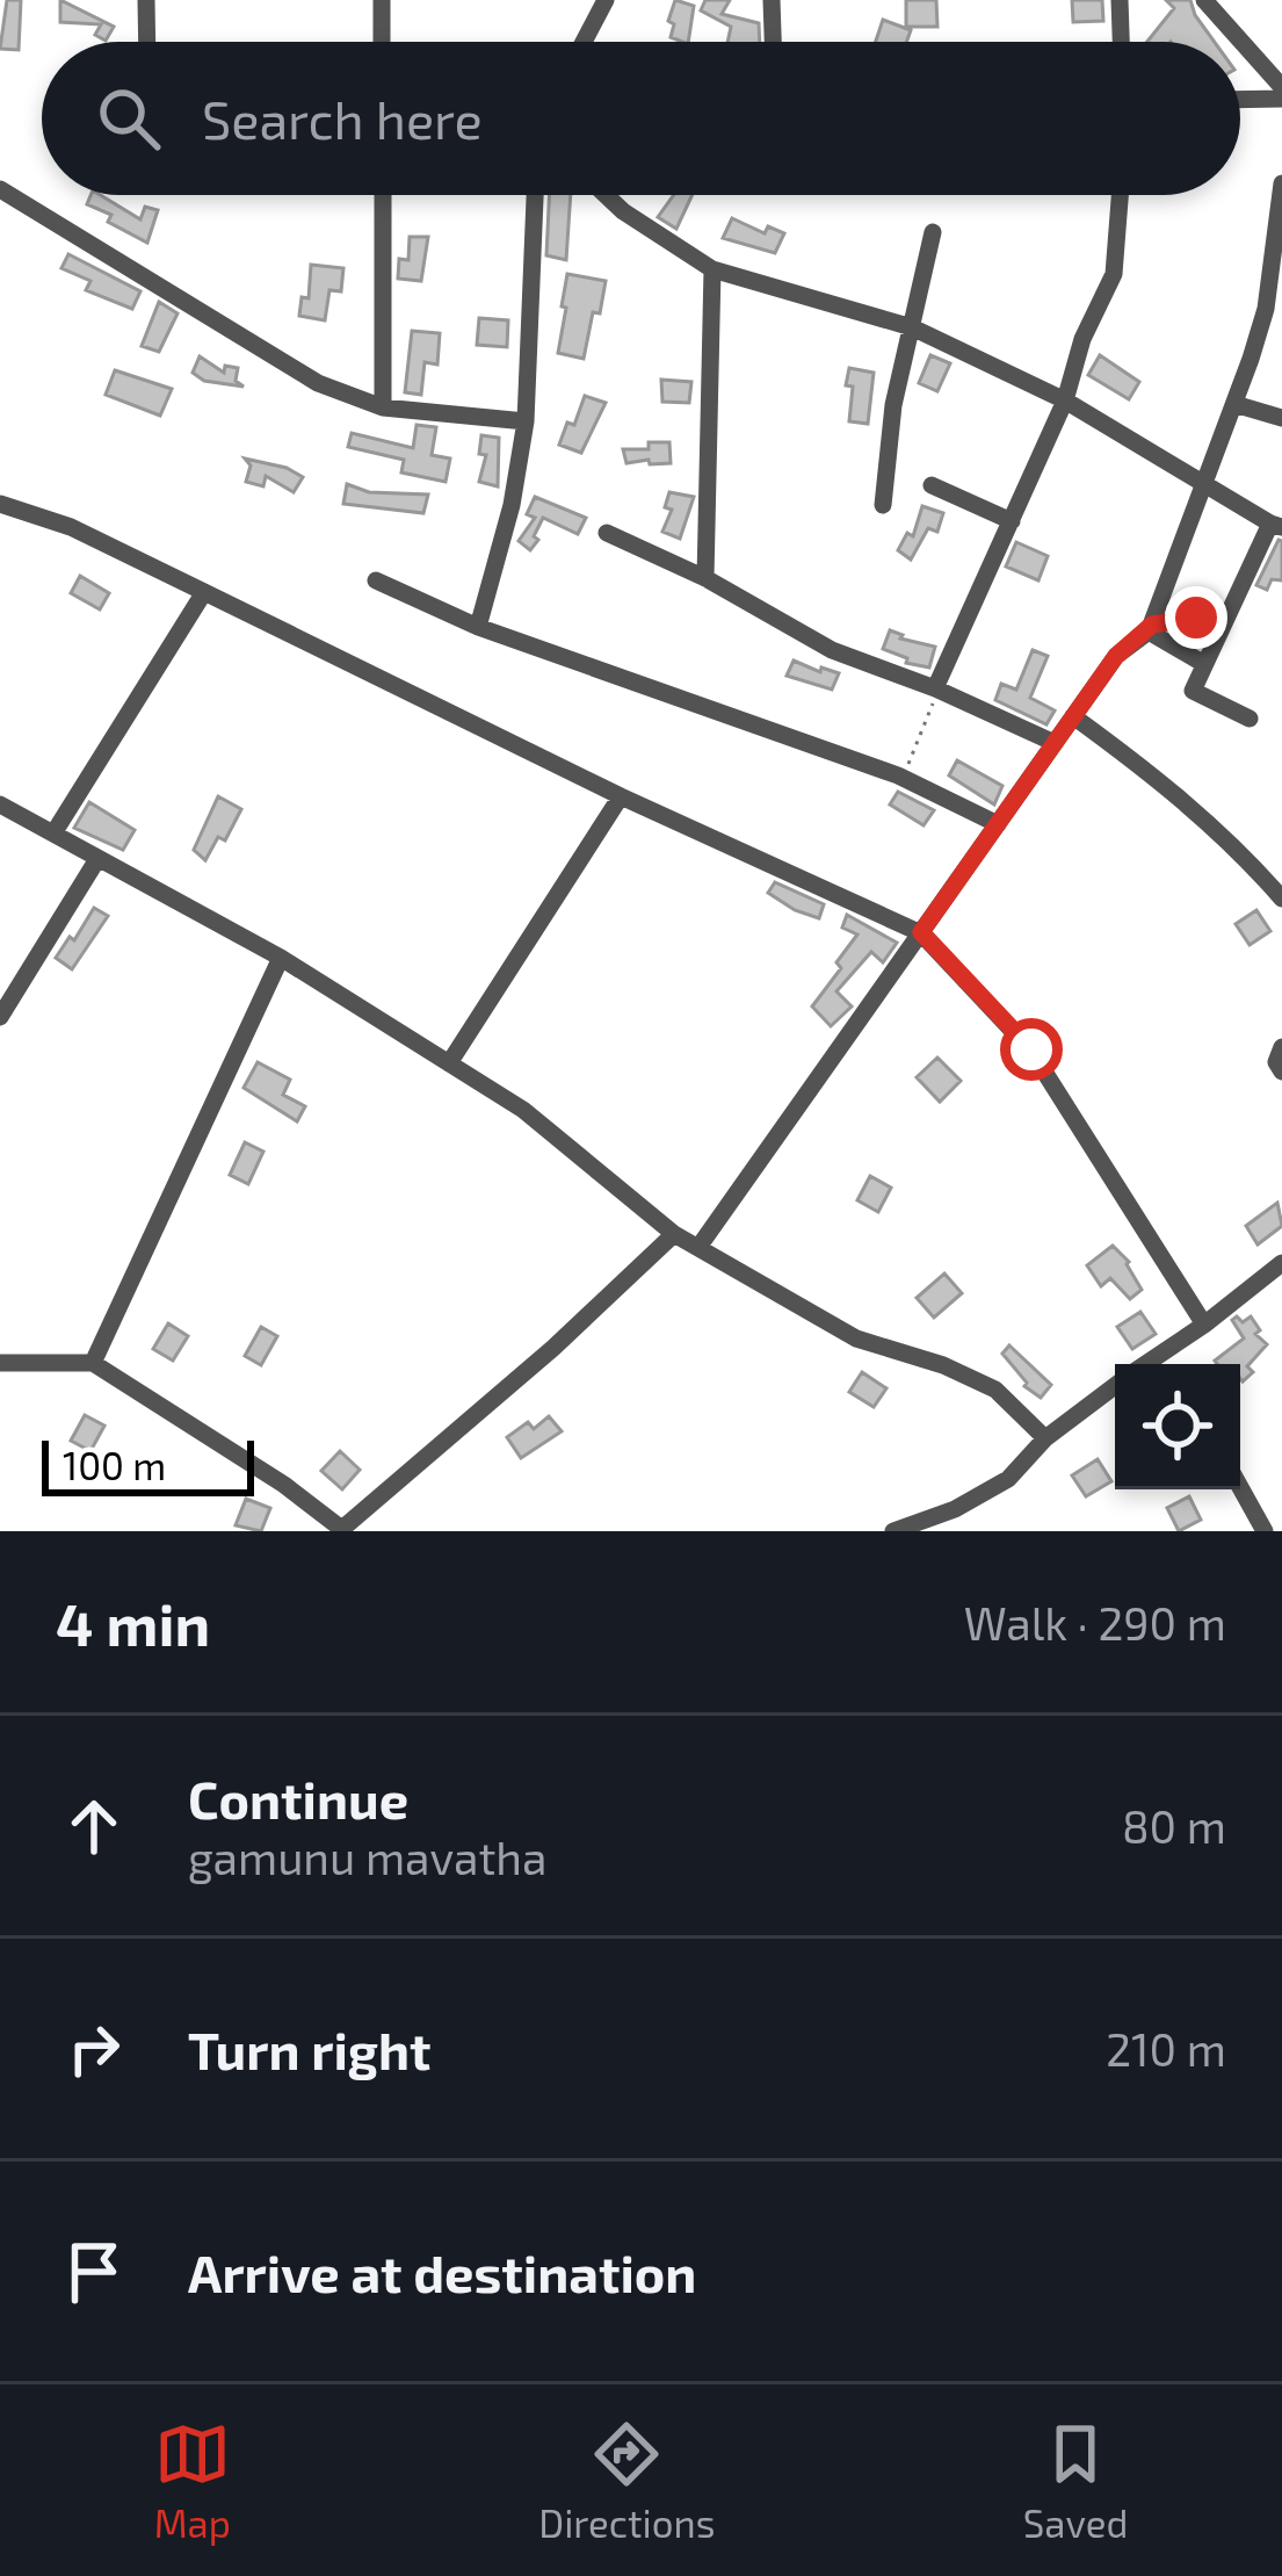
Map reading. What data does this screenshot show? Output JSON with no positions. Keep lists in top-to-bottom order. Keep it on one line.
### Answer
{"scale_bar":"100 m","page":{"search":"Search here","scale":"100 m","heading":["4 min","Walk · 290 m"],"list":[["Continue","gamunu mavatha","80 m"],["Turn right","210 m"],"Arrive at destination"],"nav":["Map","Directions","Saved"]}}
